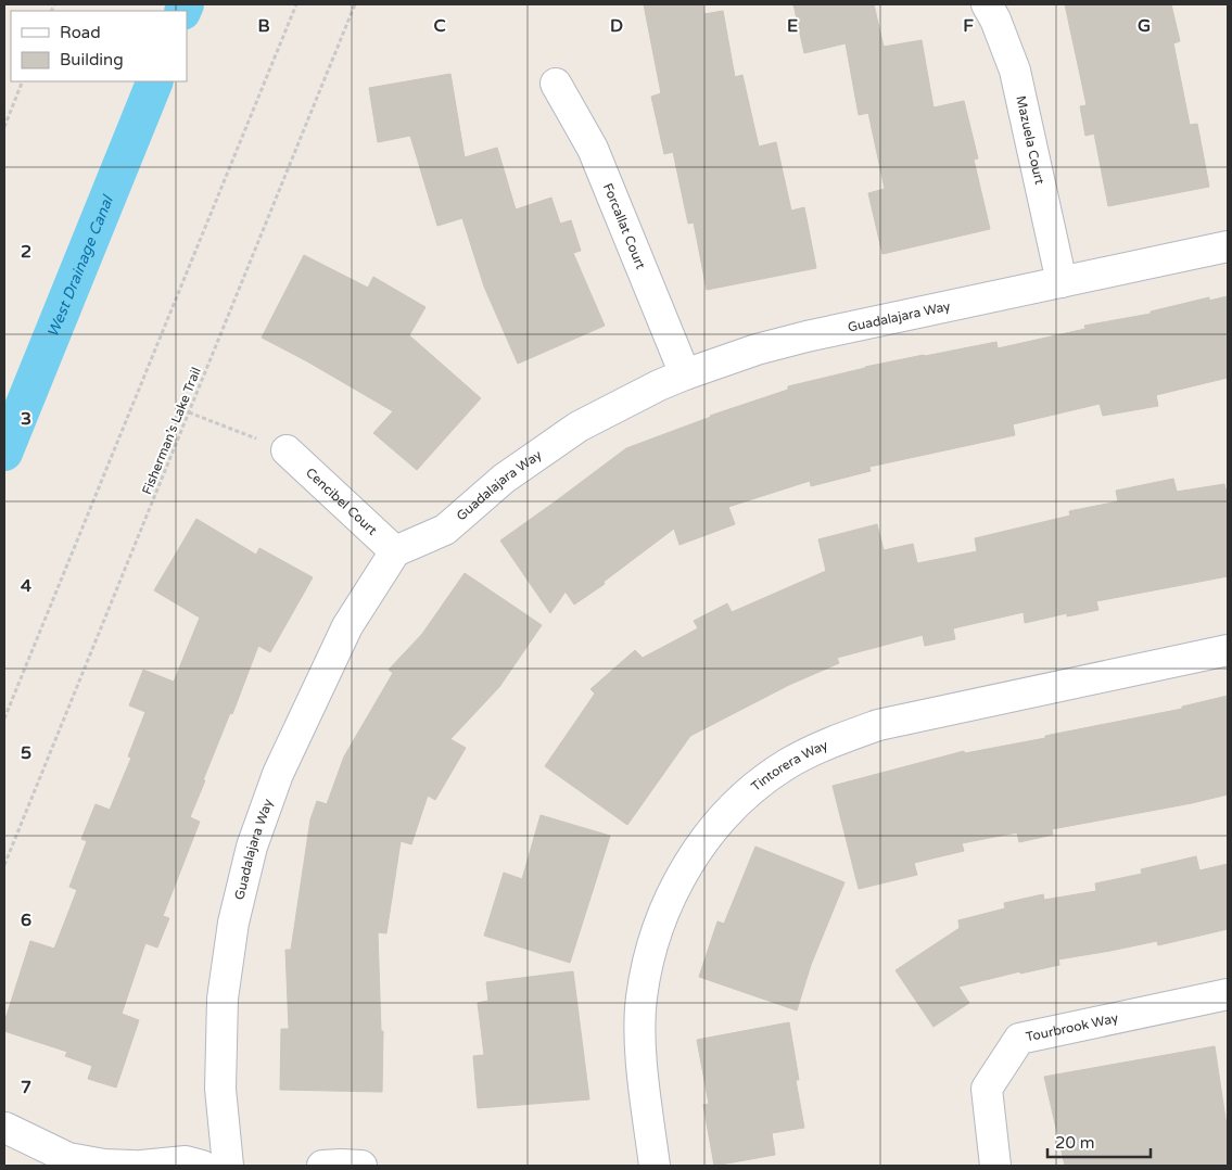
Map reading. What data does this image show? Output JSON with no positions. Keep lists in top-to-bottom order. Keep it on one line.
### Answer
{"streets":{"street":["Mazuela Court","Forcallat Court","Guadalajara Way","Cencibel Court","Tintorera Way","Tourbrook Way"],"path":["Fisherman’s Lake Trail"]},"crossings":[["Mazuela Court","Guadalajara Way"],["Forcallat Court","Guadalajara Way"],["Guadalajara Way","Cencibel Court"]],"water":["West Drainage Canal"],"legend":["Road","Building"],"scale_bar":"20 m","grid":{"columns":["B","C","D","E","F","G"],"rows":["2","3","4","5","6","7"]}}
